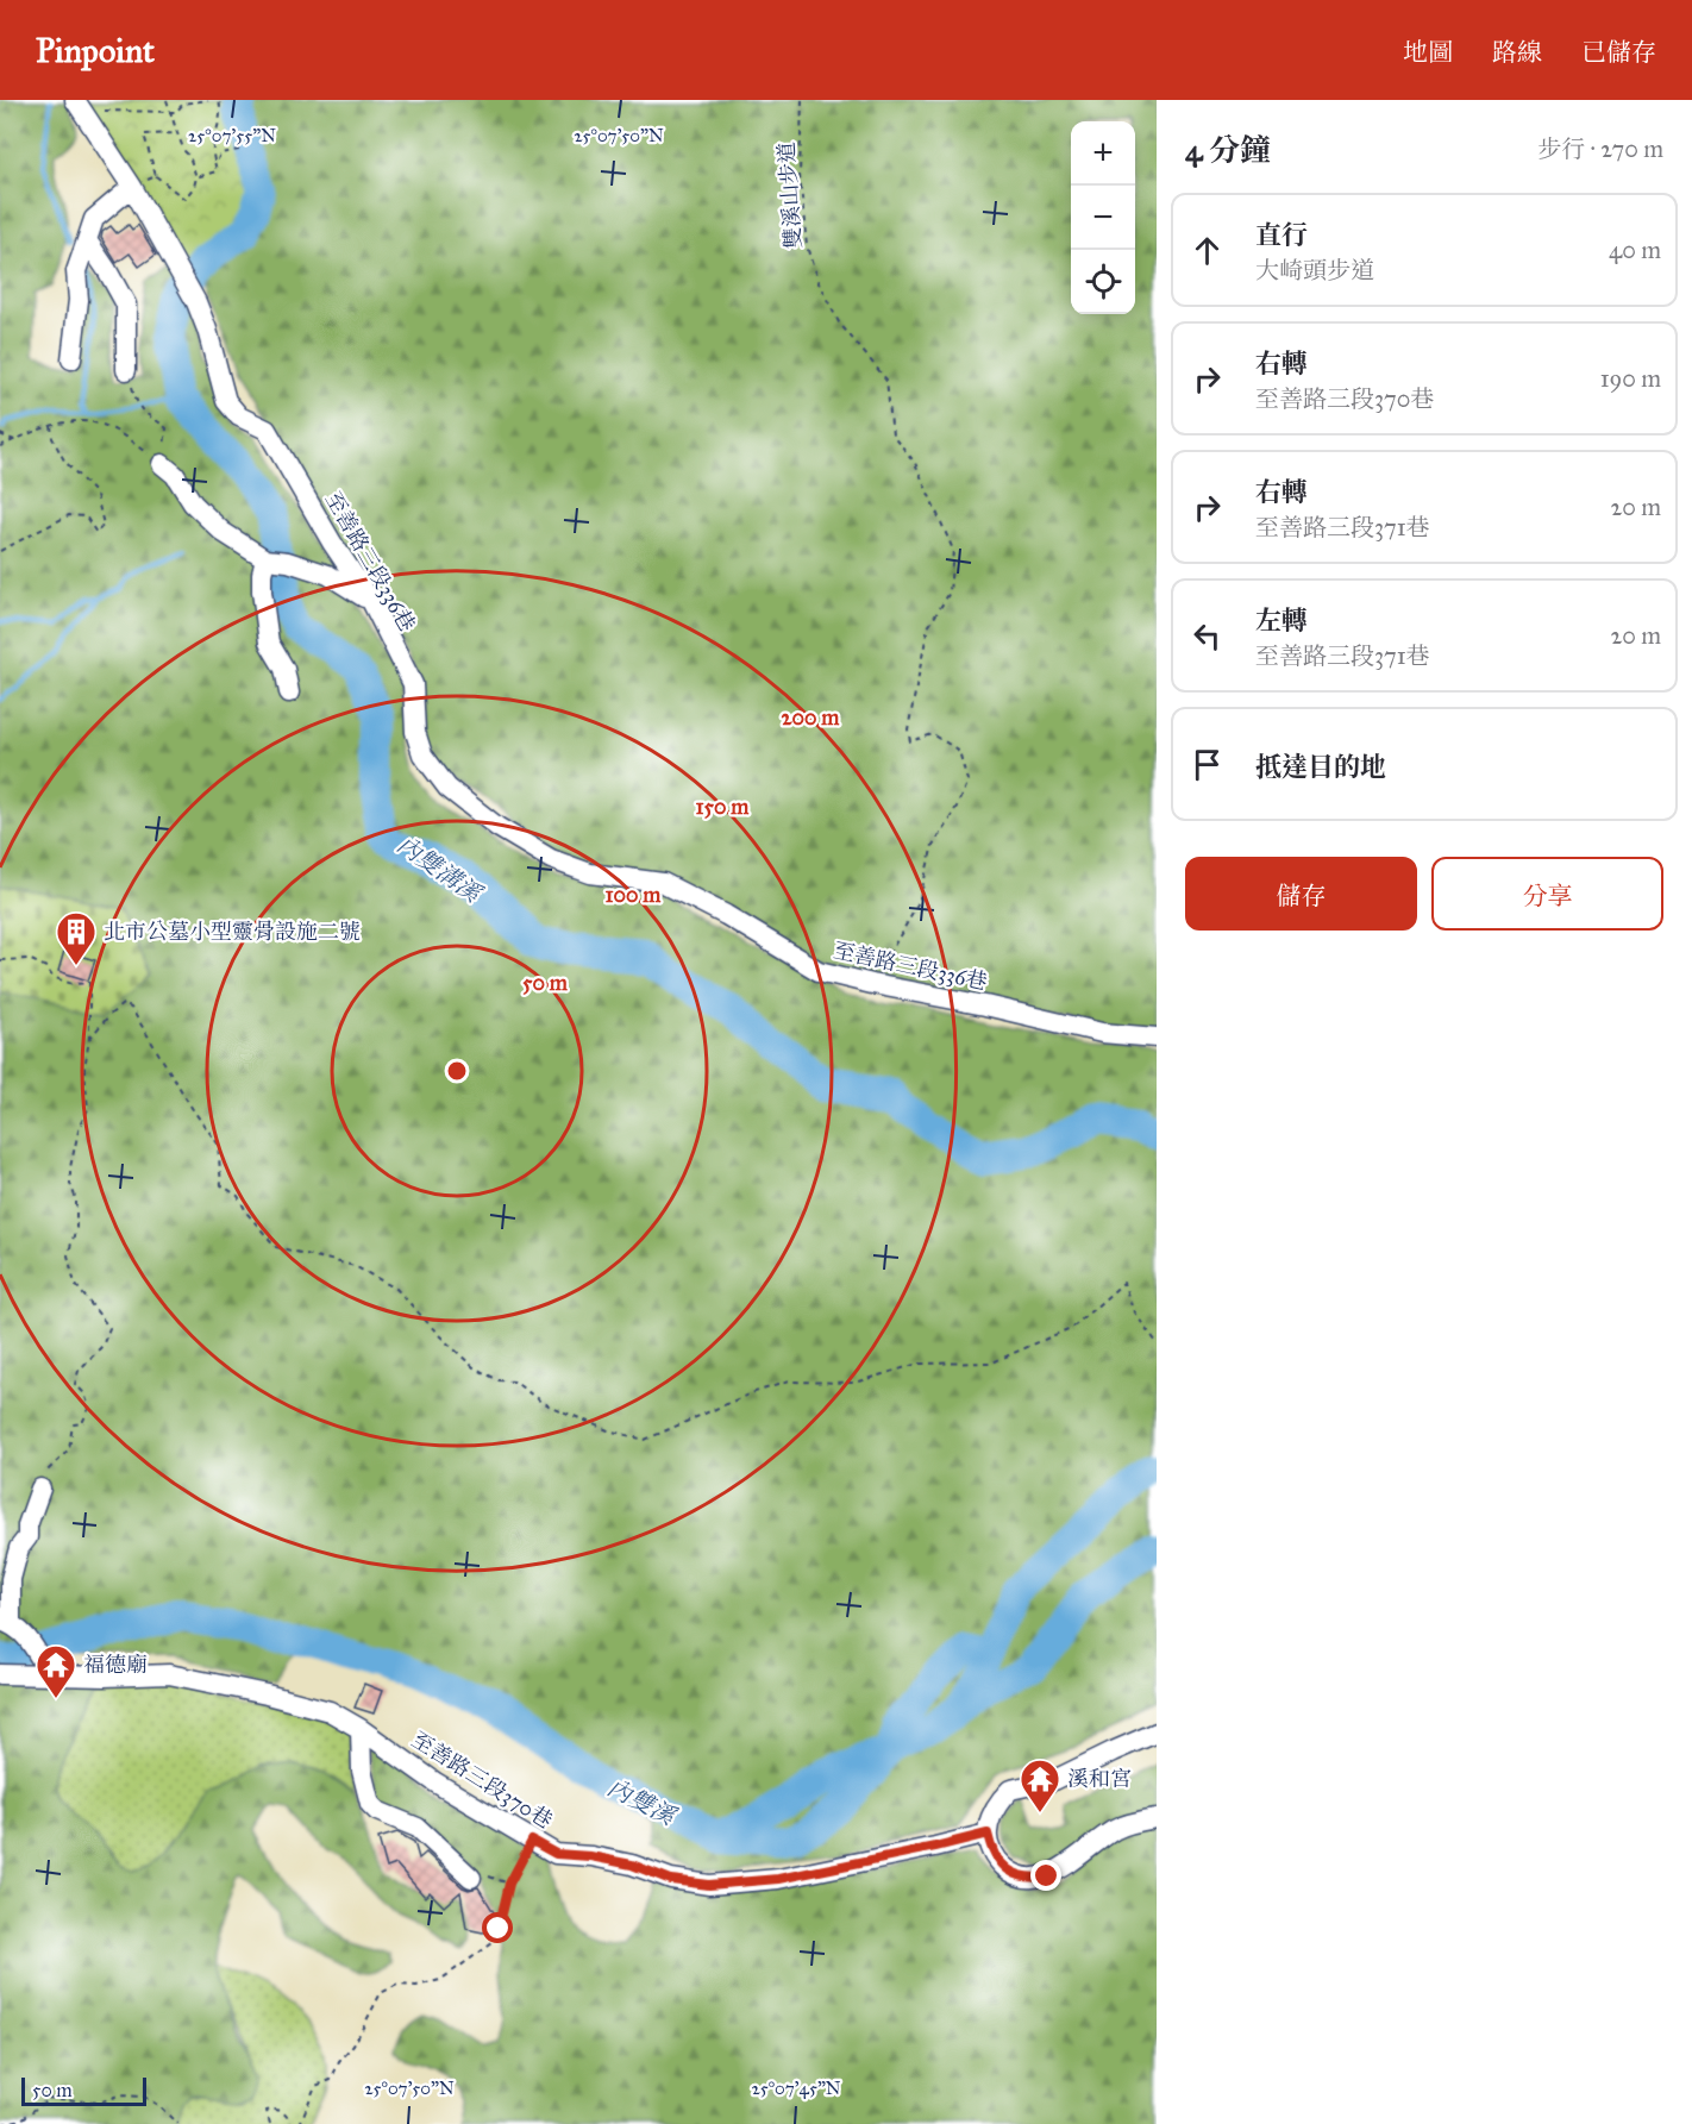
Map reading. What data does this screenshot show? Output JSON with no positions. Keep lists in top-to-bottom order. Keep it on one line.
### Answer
{"streets":{"street":["至善路三段336巷","至善路三段370巷"],"path":["雙溪山步道"]},"crossings":[["雙溪山步道","至善路三段336巷"]],"water":["內雙溝溪","內雙溪"],"places":{"building":["北市公墓小型靈骨設施二號"],"temple":["福德廟","溪和宮"]},"scale_bar":"50 m","page":{"header":"Pinpoint","nav":["地圖","路線","已儲存"],"heading":["4 分鐘","步行 · 270 m"],"map_buttons":["+","−"],"list":[["直行","大崎頭步道","40 m"],["右轉","至善路三段370巷","190 m"],["右轉","至善路三段371巷","20 m"],["左轉","至善路三段371巷","20 m"],"抵達目的地"],"buttons":["儲存","分享"],"scale":"50 m"},"coordinates":["25°07'55\"N","25°07'50\"N","25°07'45\"N"],"rings":["200 m","150 m","100 m","50 m"]}
